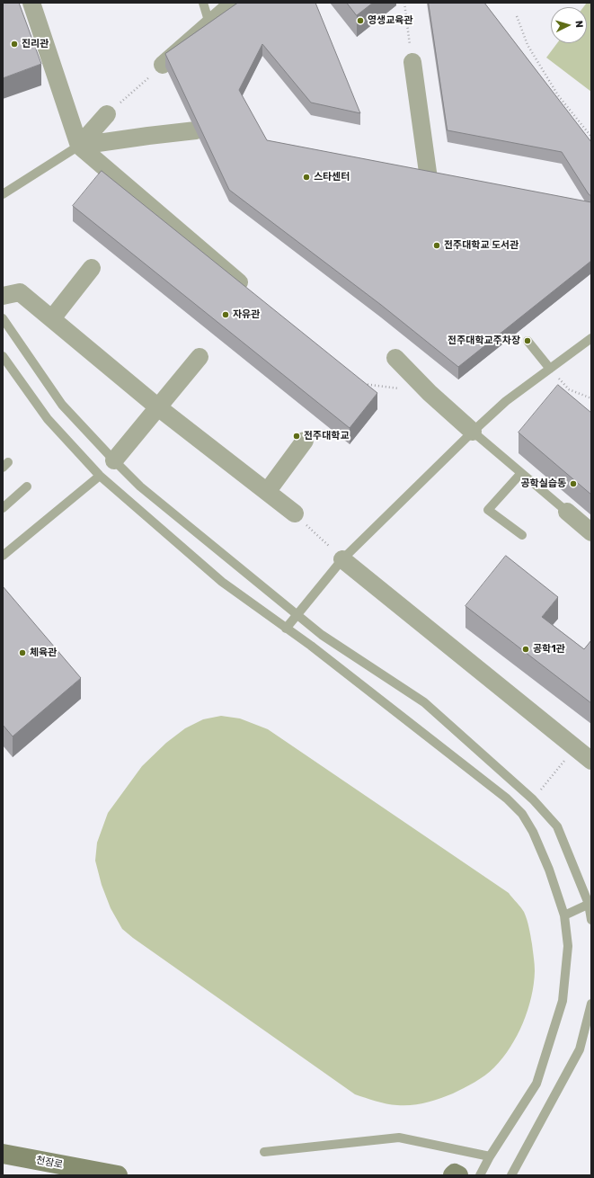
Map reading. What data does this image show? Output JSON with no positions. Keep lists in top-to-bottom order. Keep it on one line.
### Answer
{"streets":{"street":["천잠로"]},"places":["영생교육관","진리관","스타센터","전주대학교 도서관","자유관","전주대학교주차장","전주대학교","공학실습동","공학1관","체육관"],"north":"right"}
